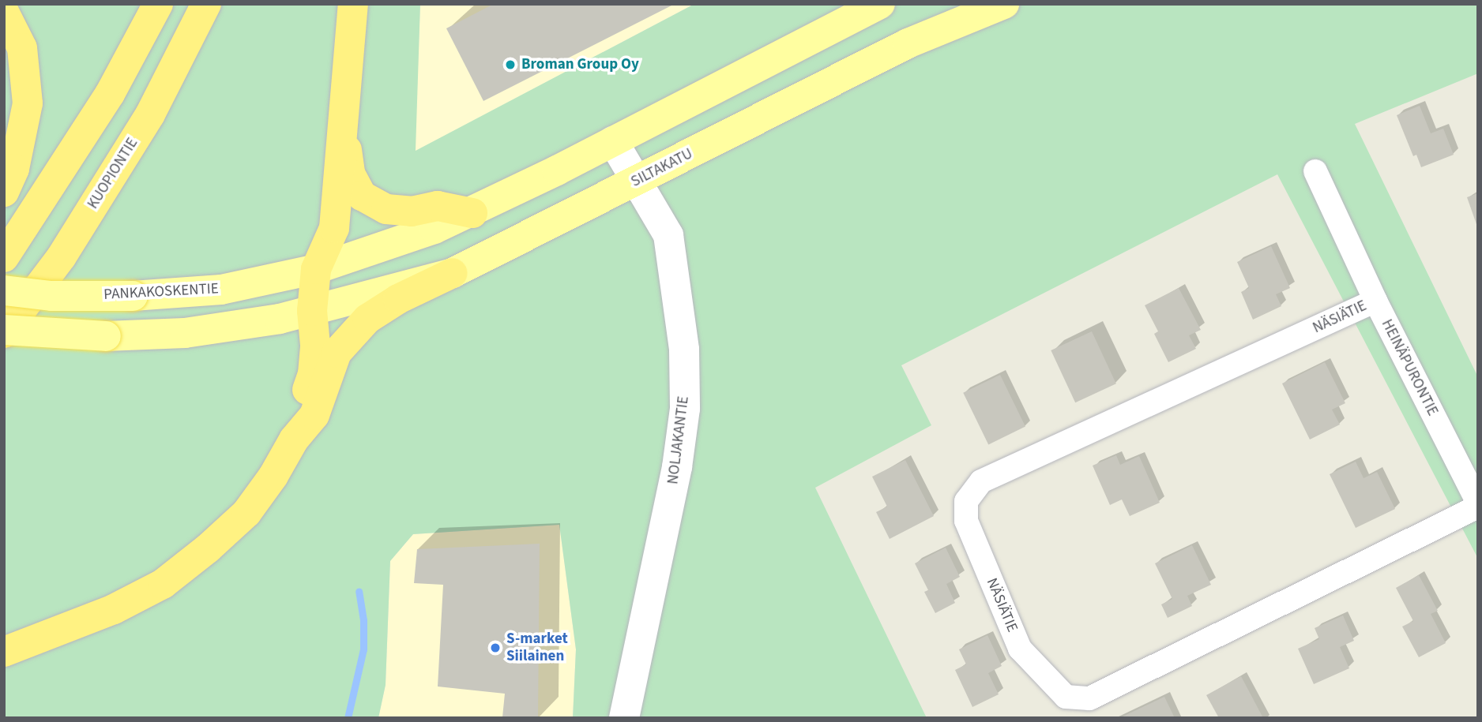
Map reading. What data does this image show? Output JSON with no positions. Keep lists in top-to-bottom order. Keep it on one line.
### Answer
{"streets":{"highway":["KUOPIONTIE"],"main road":["SILTAKATU","PANKAKOSKENTIE","NOLJAKANTIE"],"street":["NÄSIÄTIE","HEINÄPURONTIE"]},"crossings":[["SILTAKATU","NOLJAKANTIE"],["NÄSIÄTIE","HEINÄPURONTIE"]],"places":["Broman Group Oy","S-market Siilainen"]}
